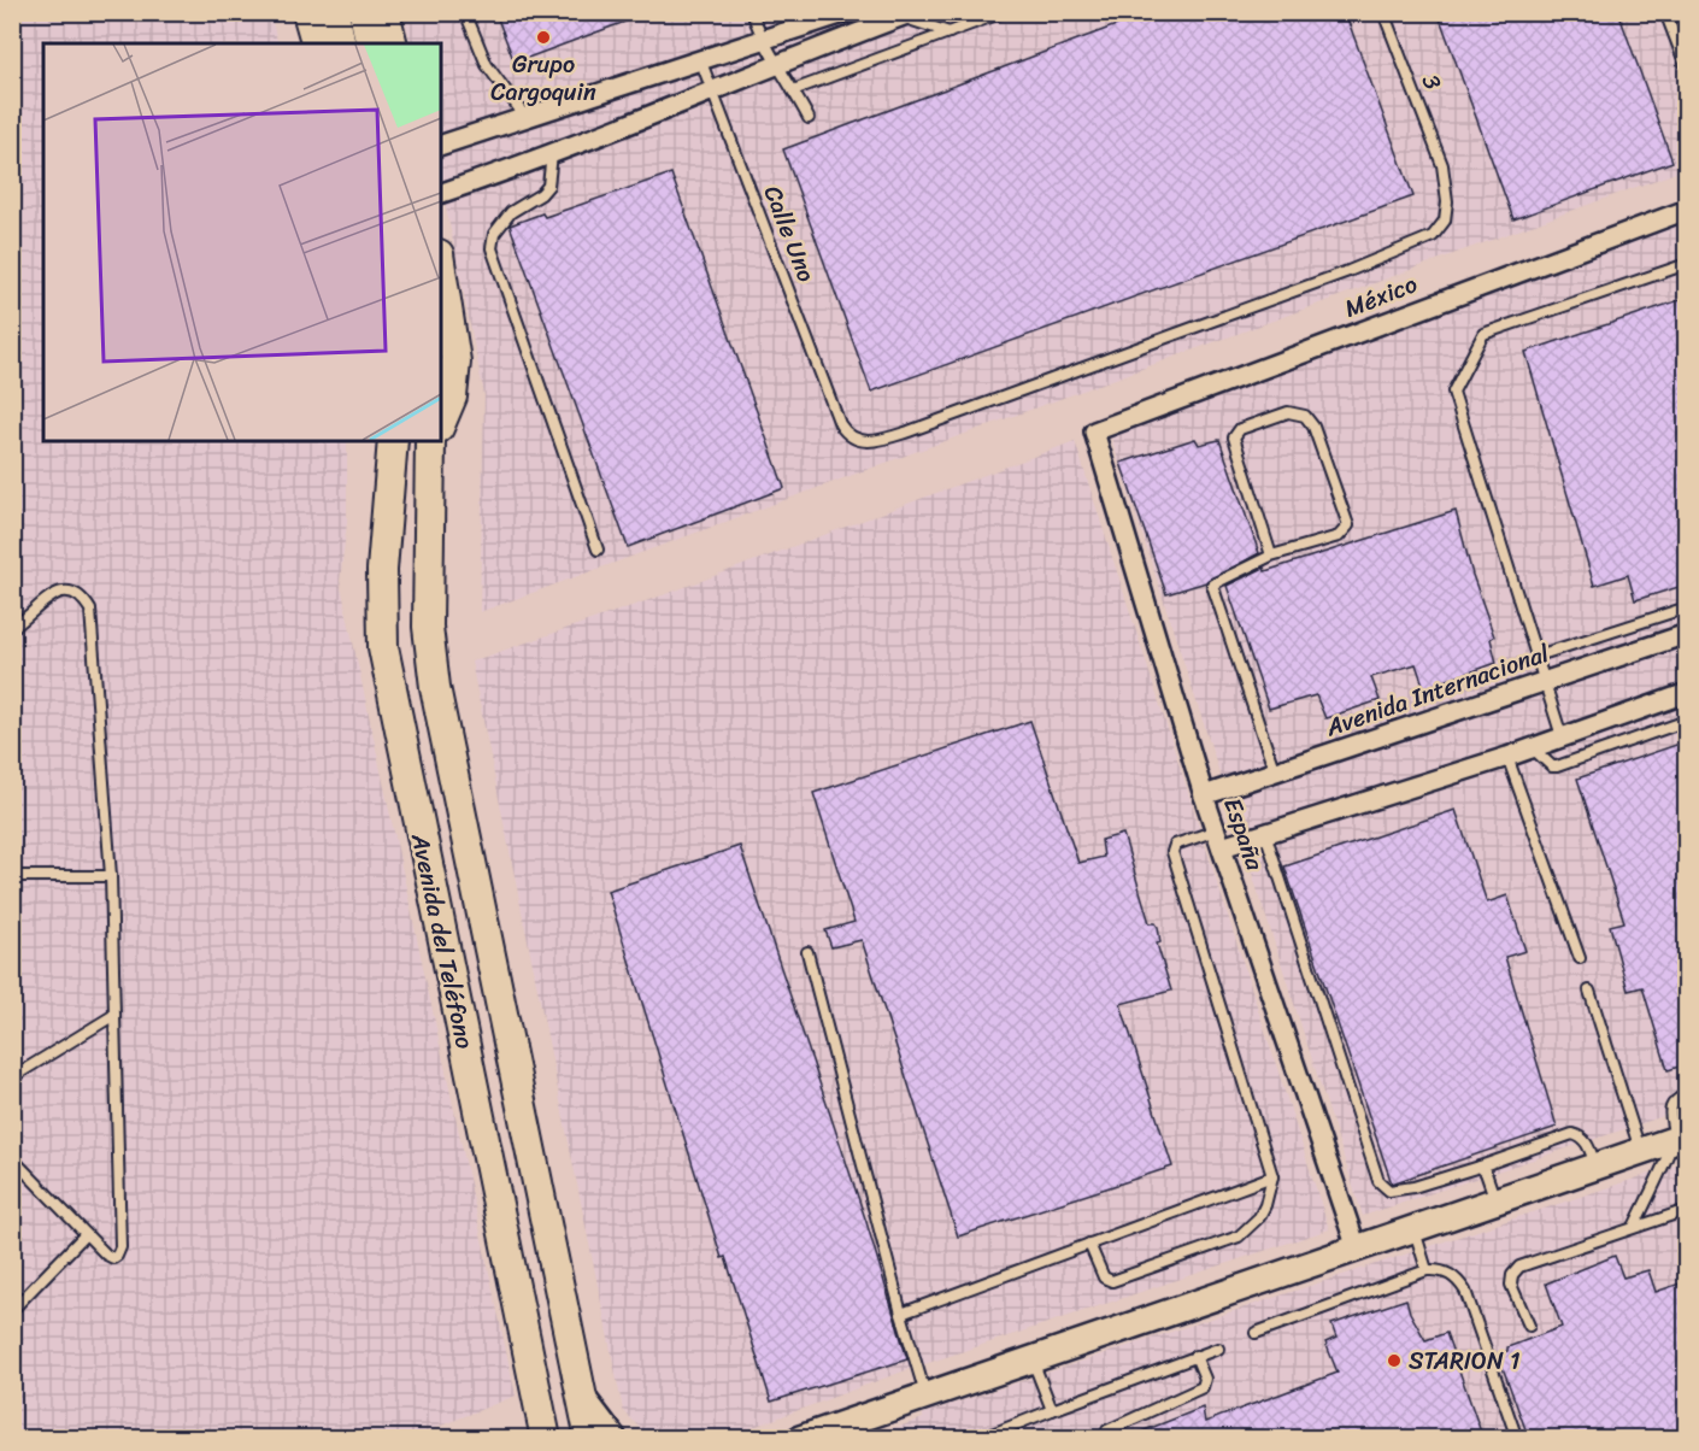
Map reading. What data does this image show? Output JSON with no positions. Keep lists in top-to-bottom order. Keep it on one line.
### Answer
{"streets":{"main road":["Avenida del Teléfono"],"street":["México","Avenida Internacional","España"],"lane":["3","Calle Uno"]},"crossings":[["3","Calle Uno"],["México","España"],["Avenida Internacional","España"]],"places":["Grupo Cargoquin","STARION 1"]}
